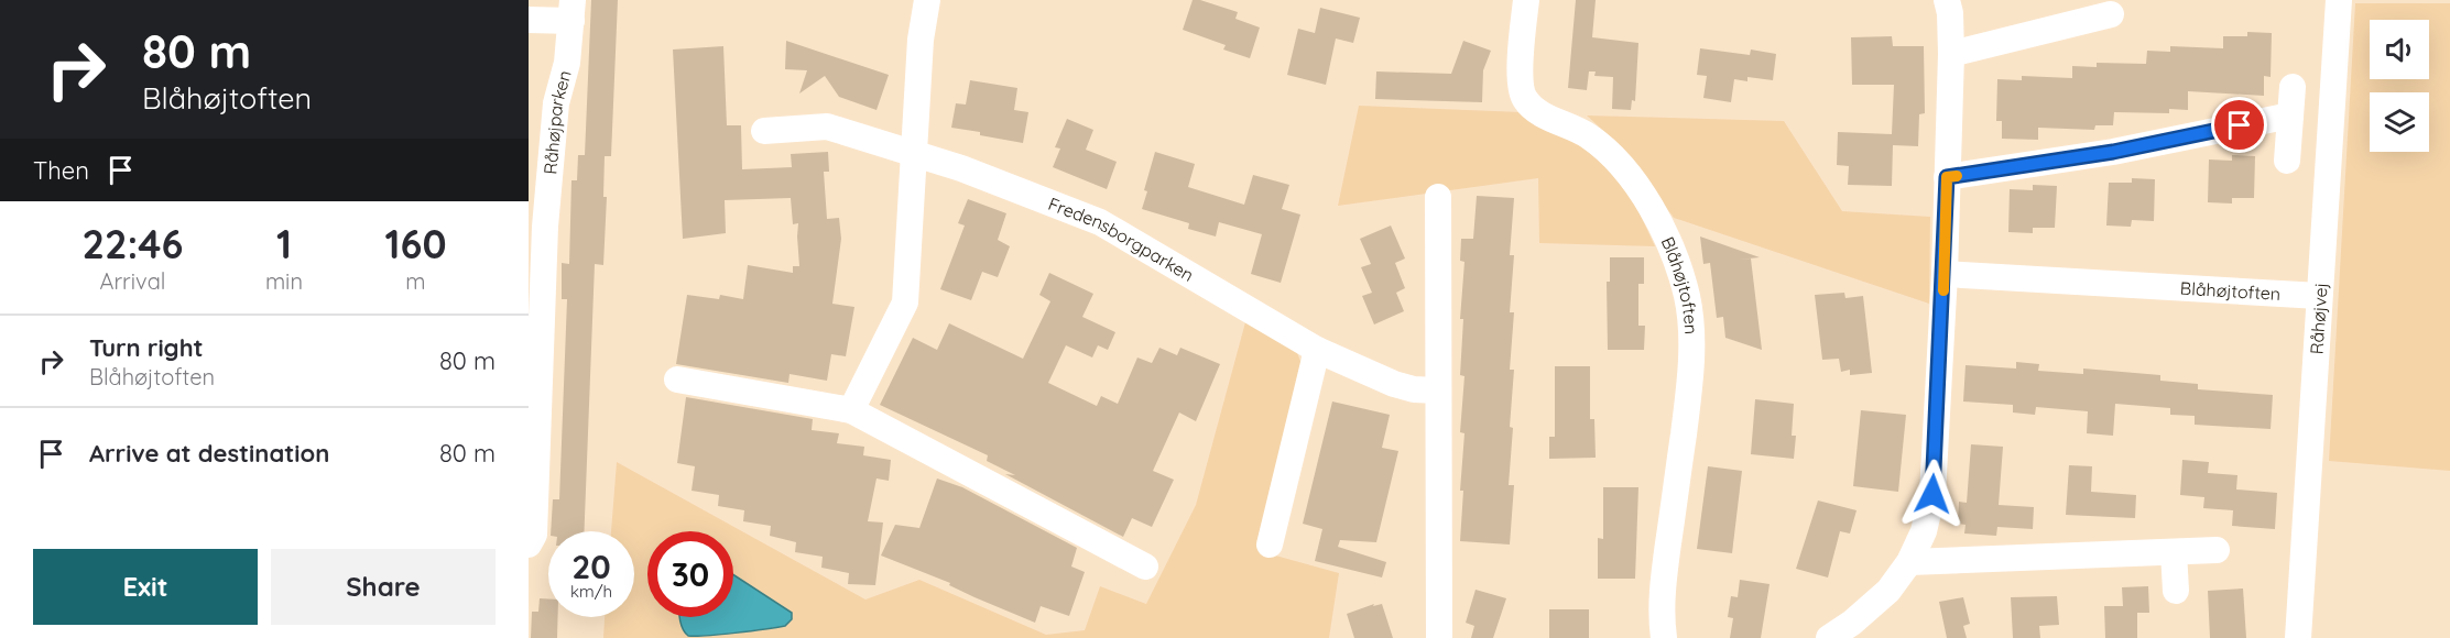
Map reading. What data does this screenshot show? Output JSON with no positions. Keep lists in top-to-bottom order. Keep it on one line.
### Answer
{"streets":{"street":["Råhøjparken","Fredensborgparken","Blåhøjtoften","Råhøjvej"]},"crossings":[["Blåhøjtoften","Råhøjvej"]],"page":{"turn":["80 m","Blåhøjtoften"],"then":"Then","eta":["22:46","Arrival","1","min","160","m"],"list":[{"name":"Turn right","note":"Blåhøjtoften","value":"80 m"},{"name":"Arrive at destination","value":"80 m"}],"speed":"20 km/h","limit":"30","buttons":["Exit","Share"]}}
